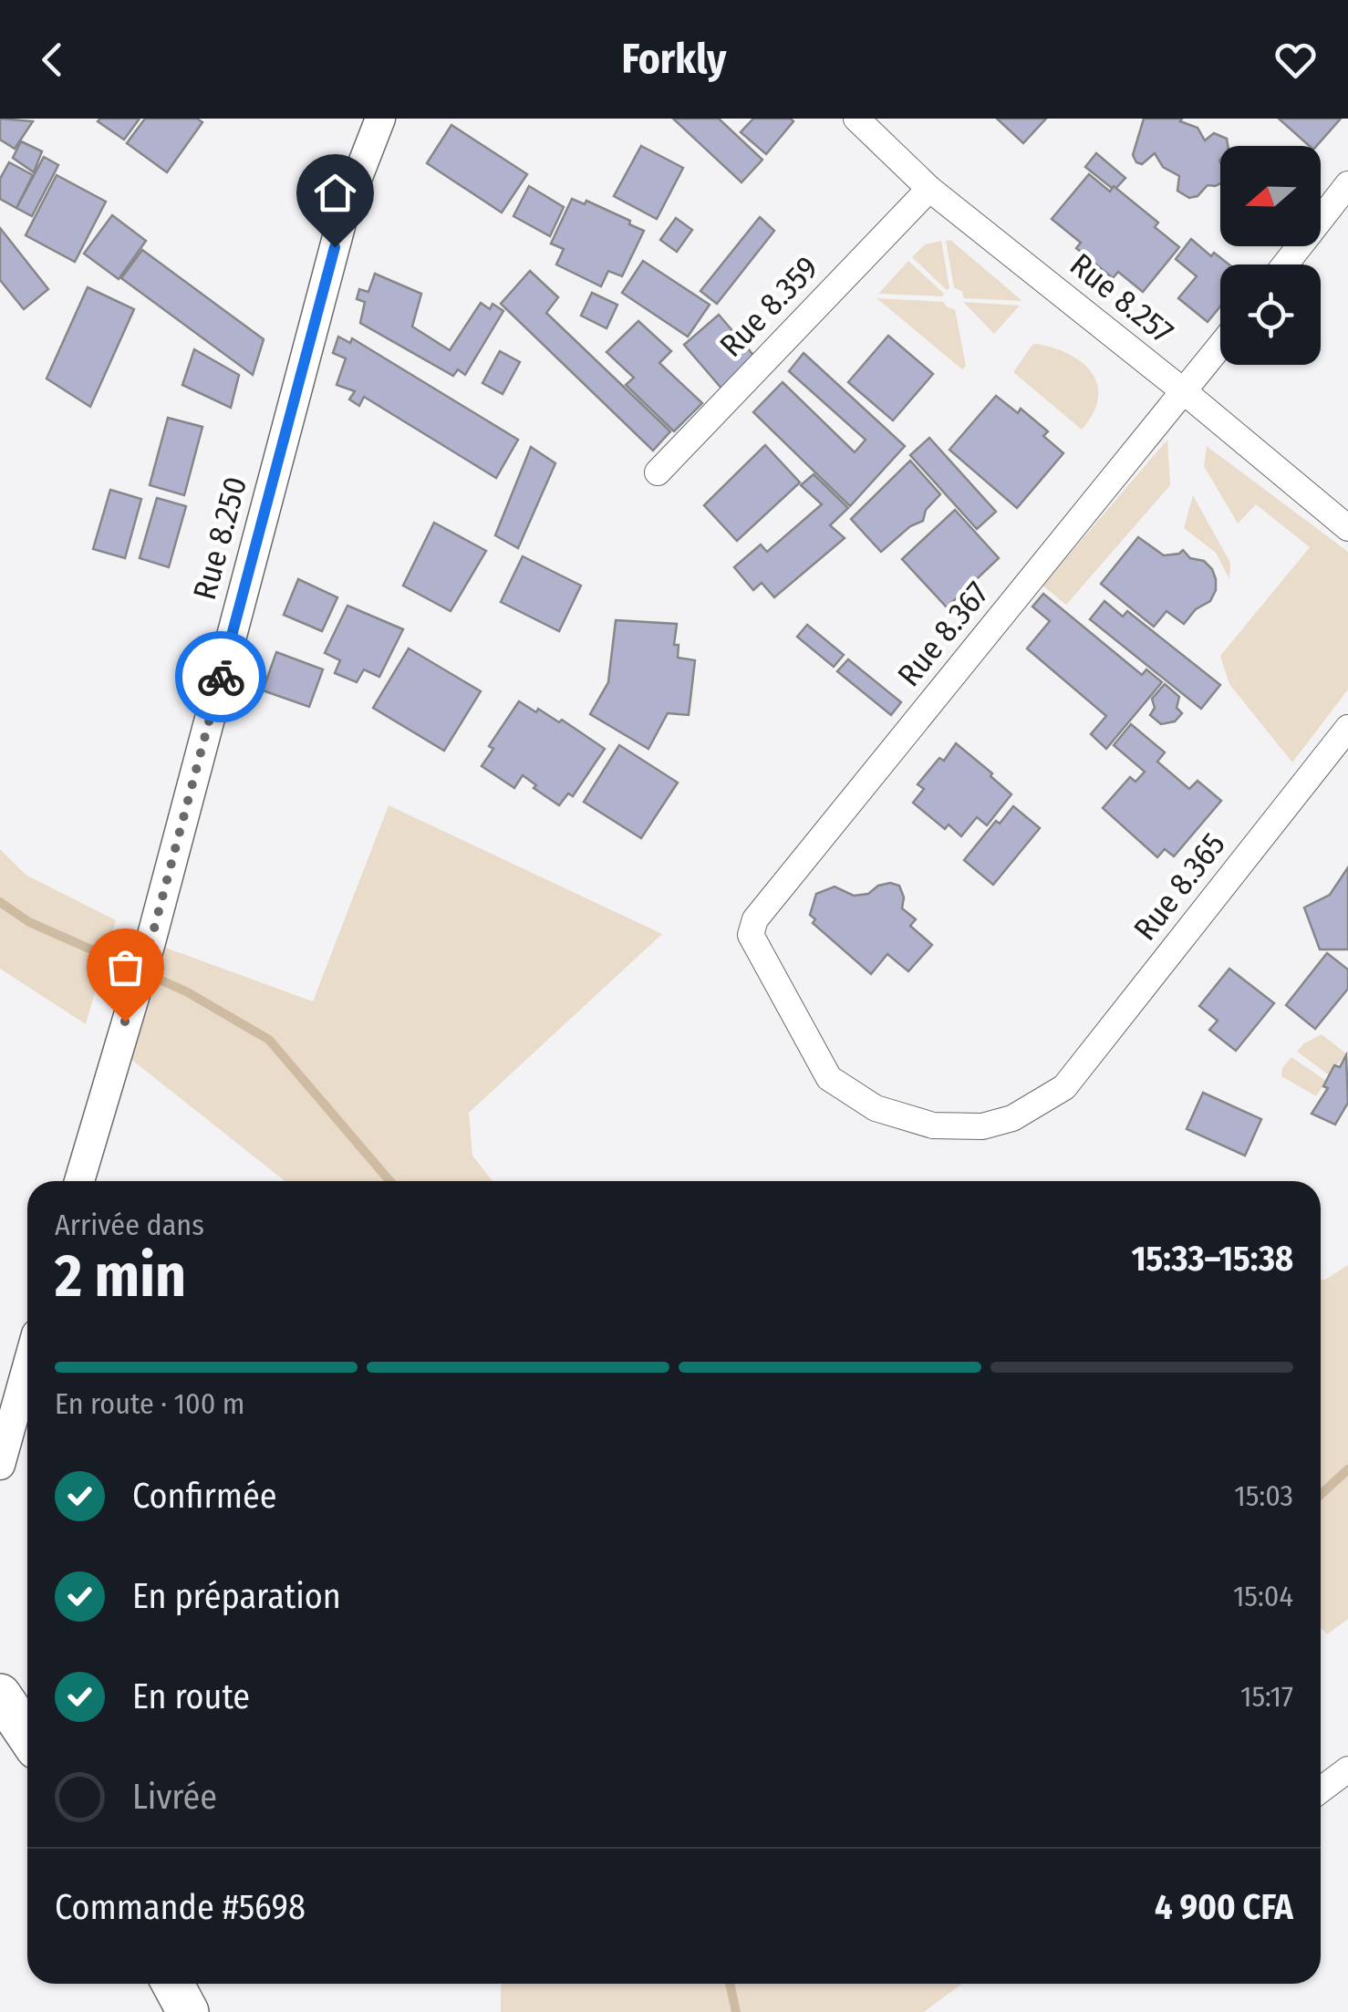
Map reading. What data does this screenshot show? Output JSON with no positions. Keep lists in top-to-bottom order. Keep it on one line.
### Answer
{"streets":{"street":["Rue 8.257","Rue 8.359","Rue 8.250","Rue 8.367","Rue 8.365"]},"crossings":[["Rue 8.257","Rue 8.359"],["Rue 8.257","Rue 8.367"],["Rue 8.367","Rue 8.365"]],"north":"left","page":{"header":"Forkly","heading":["2 min","Arrivée dans","15:33–15:38"],"panel":["Commande #5698","4 900 CFA"],"bar":"En route · 100 m","list":[["Confirmée","15:03"],["En préparation","15:04"],["En route","15:17"],"Livrée"]}}
